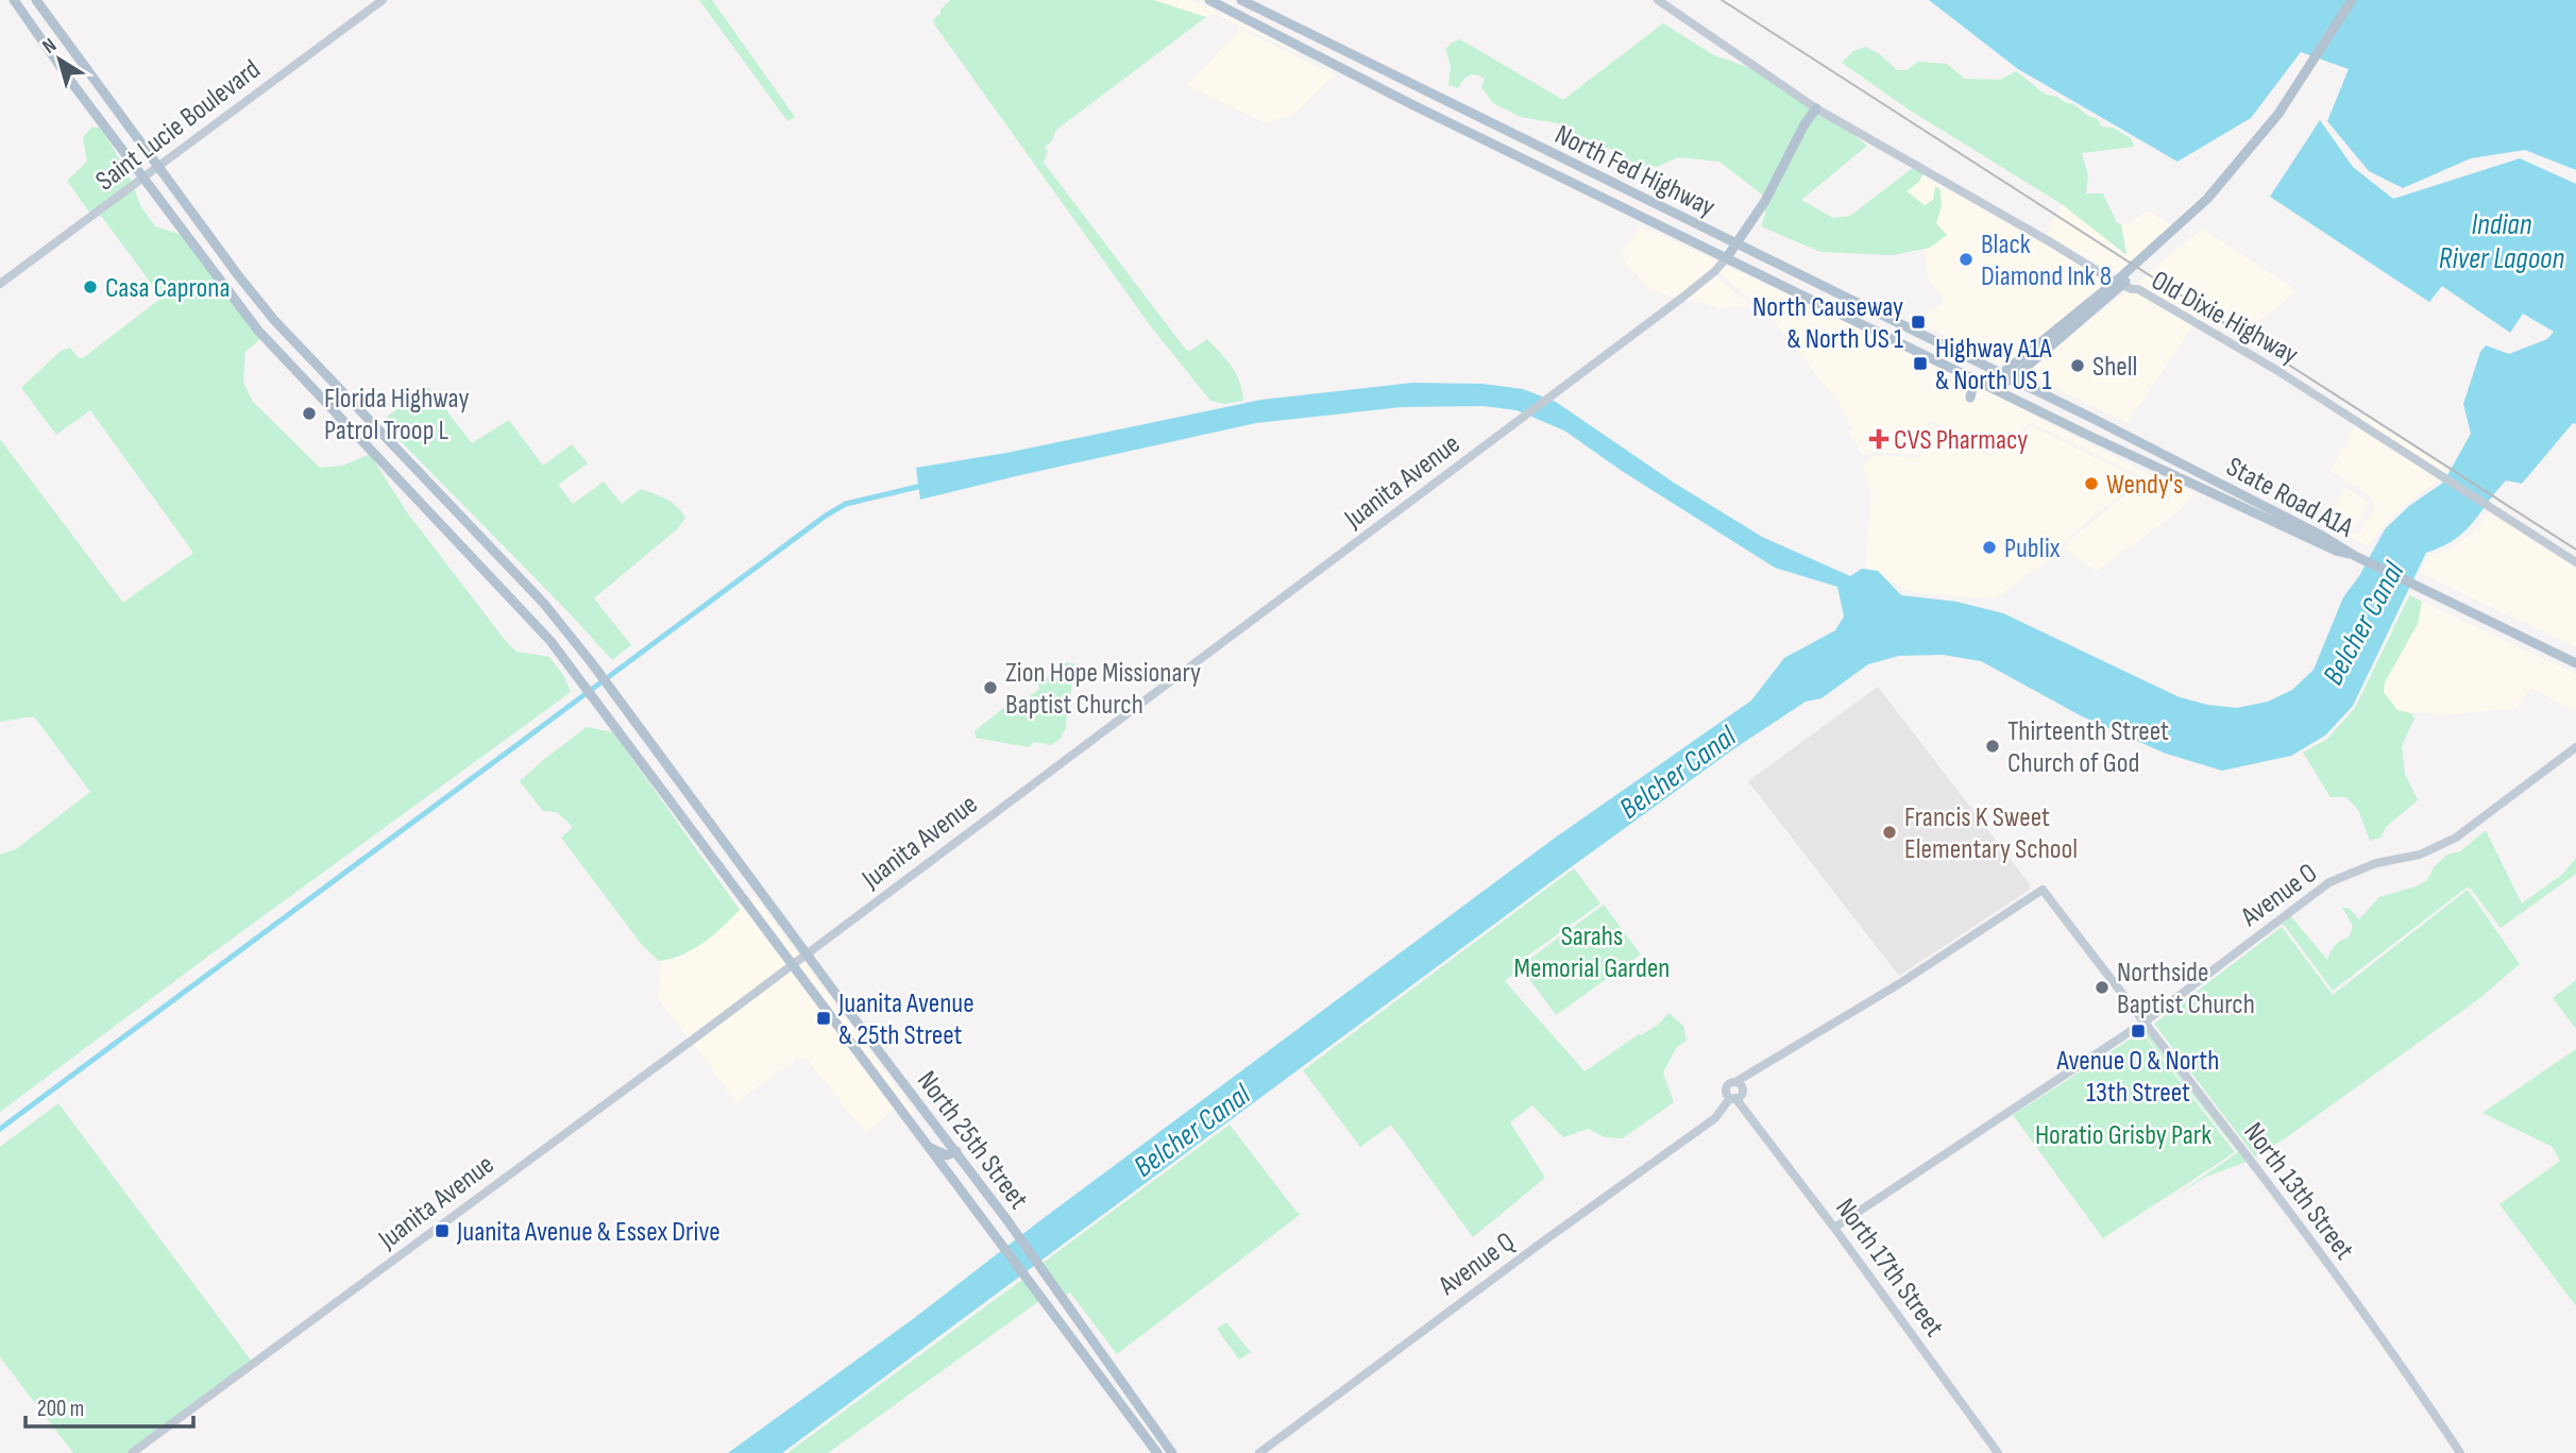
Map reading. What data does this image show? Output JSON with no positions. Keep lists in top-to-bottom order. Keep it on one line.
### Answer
{"streets":{"main road":["North Fed Highway","State Road A1A","North 25th Street"],"street":["Saint Lucie Boulevard","Old Dixie Highway","Juanita Avenue","Avenue O","North 13th Street","Avenue Q","North 17th Street"]},"crossings":[["Saint Lucie Boulevard","North 25th Street"],["North Fed Highway","Juanita Avenue"],["North Fed Highway","State Road A1A"],["Juanita Avenue","North 25th Street"],["Avenue O","North 13th Street"],["Avenue O","North 17th Street"],["North 13th Street","Avenue Q"],["North 13th Street","North 17th Street"],["Avenue Q","North 17th Street"]],"water":["Indian River Lagoon","Belcher Canal"],"parks":["Sarahs Memorial Garden","Horatio Grisby Park"],"places":{"other":["Black Diamond Ink 8","Casa Caprona","Shell","Florida Highway Patrol Troop L","Wendy's","Publix","Zion Hope Missionary Baptist Church","Thirteenth Street Church of God","Francis K Sweet Elementary School","Northside Baptist Church"],"transit":["North Causeway & North US 1","Highway A1A & North US 1","Juanita Avenue & 25th Street","Avenue O & North 13th Street","Juanita Avenue & Essex Drive"],"health":["CVS Pharmacy"]},"scale_bar":"200 m","north":"top left"}
